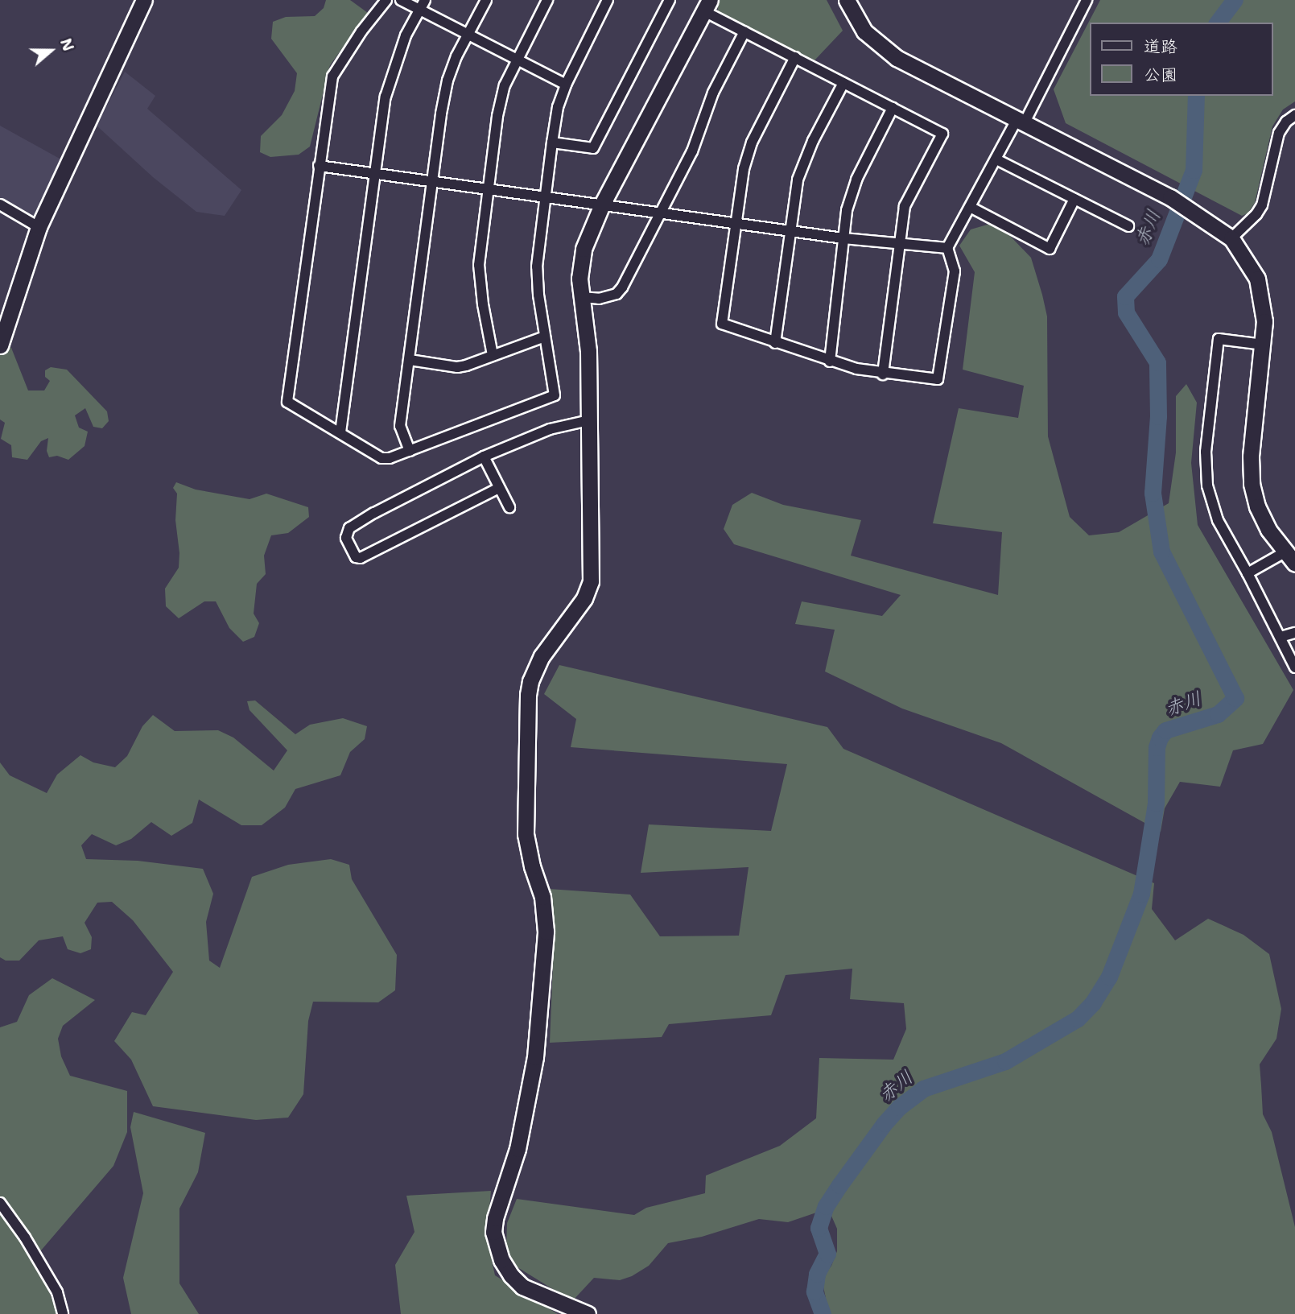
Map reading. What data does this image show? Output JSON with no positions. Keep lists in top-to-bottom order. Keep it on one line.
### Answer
{"water":["赤川"],"legend":["道路","公園"],"north":"right"}
